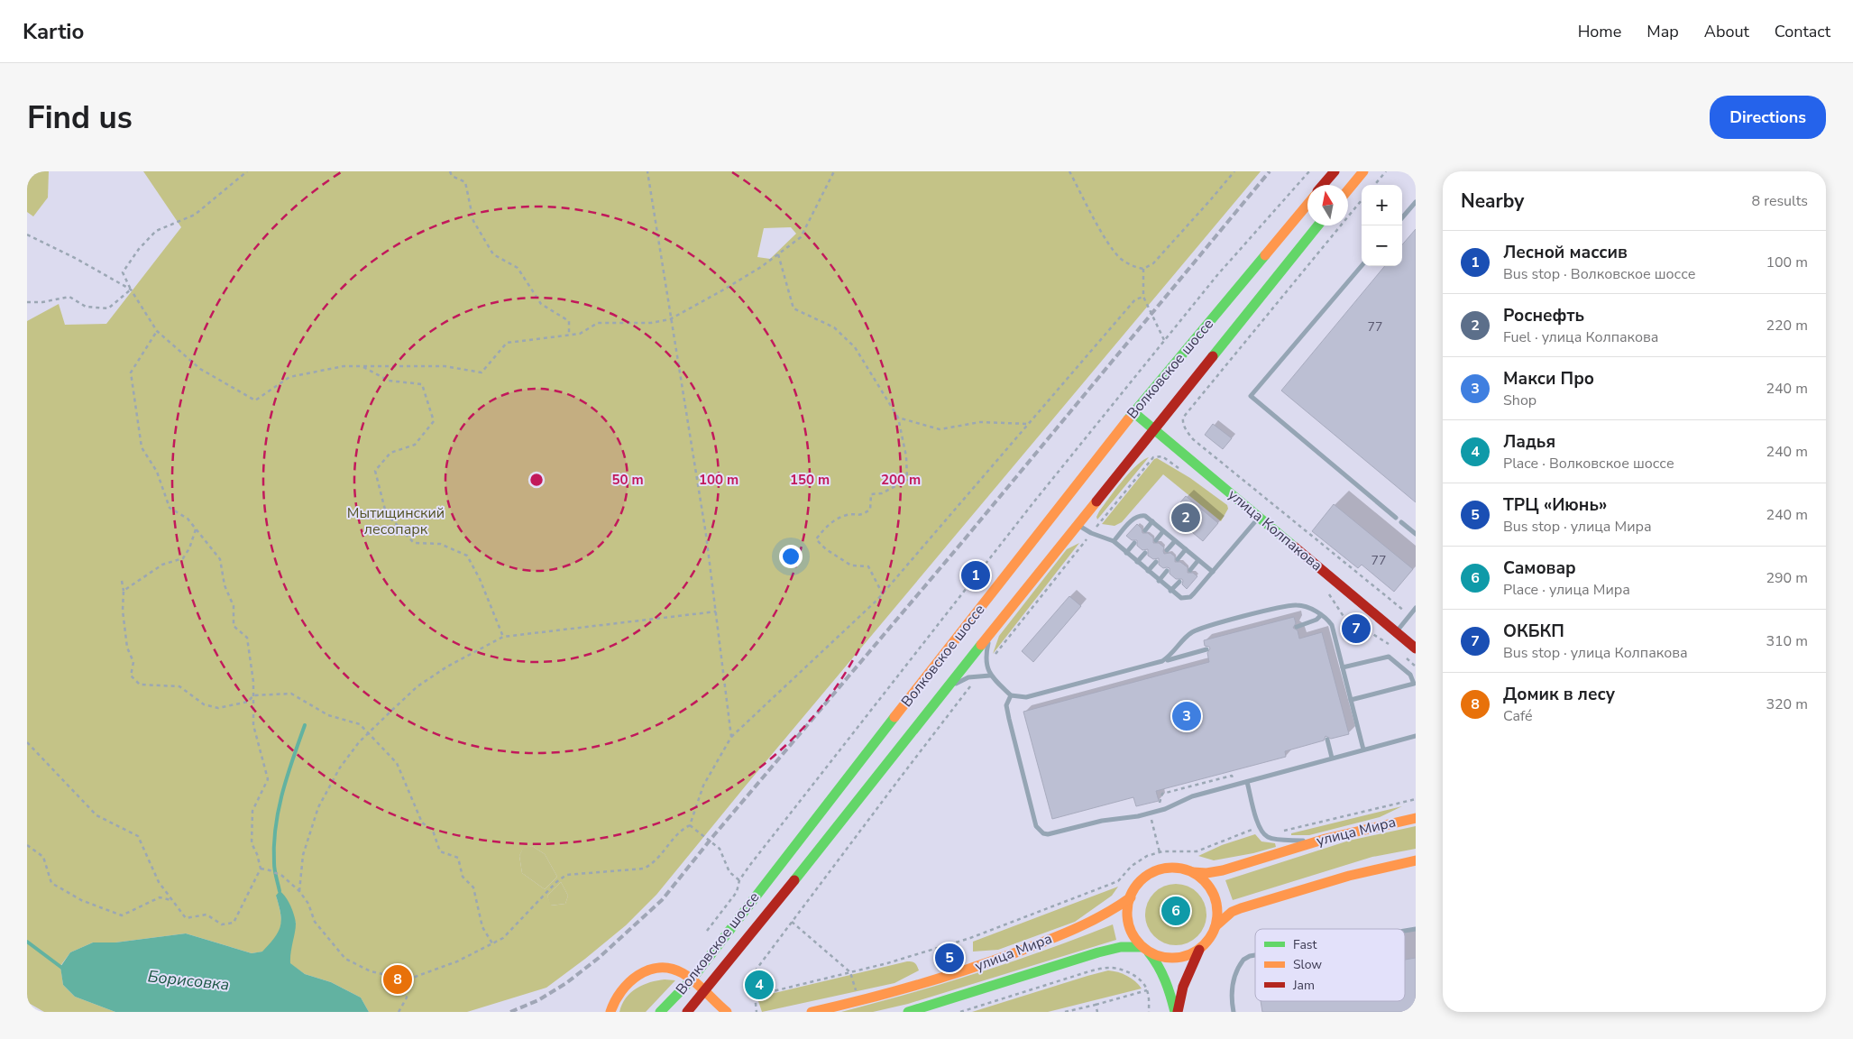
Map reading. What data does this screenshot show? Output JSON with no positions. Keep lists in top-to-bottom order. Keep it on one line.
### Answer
{"streets":{"main road":["Волковское шоссе","улица Колпакова","улица Мира"]},"crossings":[["Волковское шоссе","улица Колпакова"]],"water":["Борисовка"],"parks":["Мытищинский лесопарк"],"house_numbers":["77","77"],"legend":["Fast","Slow","Jam"],"north":"top","page":{"header":"Kartio","nav":["Home","Map","About","Contact"],"buttons":"Directions","title":"Find us","heading":["Nearby","8 results"],"map_buttons":["+","−"],"list":[{"mark":"1","name":"Лесной массив","note":"Bus stop · Волковское шоссе","value":"100 m"},{"mark":"2","name":"Роснефть","note":"Fuel · улица Колпакова","value":"220 m"},{"mark":"3","name":"Макси Про","note":"Shop","value":"240 m"},{"mark":"4","name":"Ладья","note":"Place · Волковское шоссе","value":"240 m"},{"mark":"5","name":"ТРЦ «Июнь»","note":"Bus stop · улица Мира","value":"240 m"},{"mark":"6","name":"Самовар","note":"Place · улица Мира","value":"290 m"},{"mark":"7","name":"ОКБКП","note":"Bus stop · улица Колпакова","value":"310 m"},{"mark":"8","name":"Домик в лесу","note":"Café","value":"320 m"}],"pins":["2","1","7","3","6","5","8","4"]},"rings":["50 m","100 m","150 m","200 m"]}
